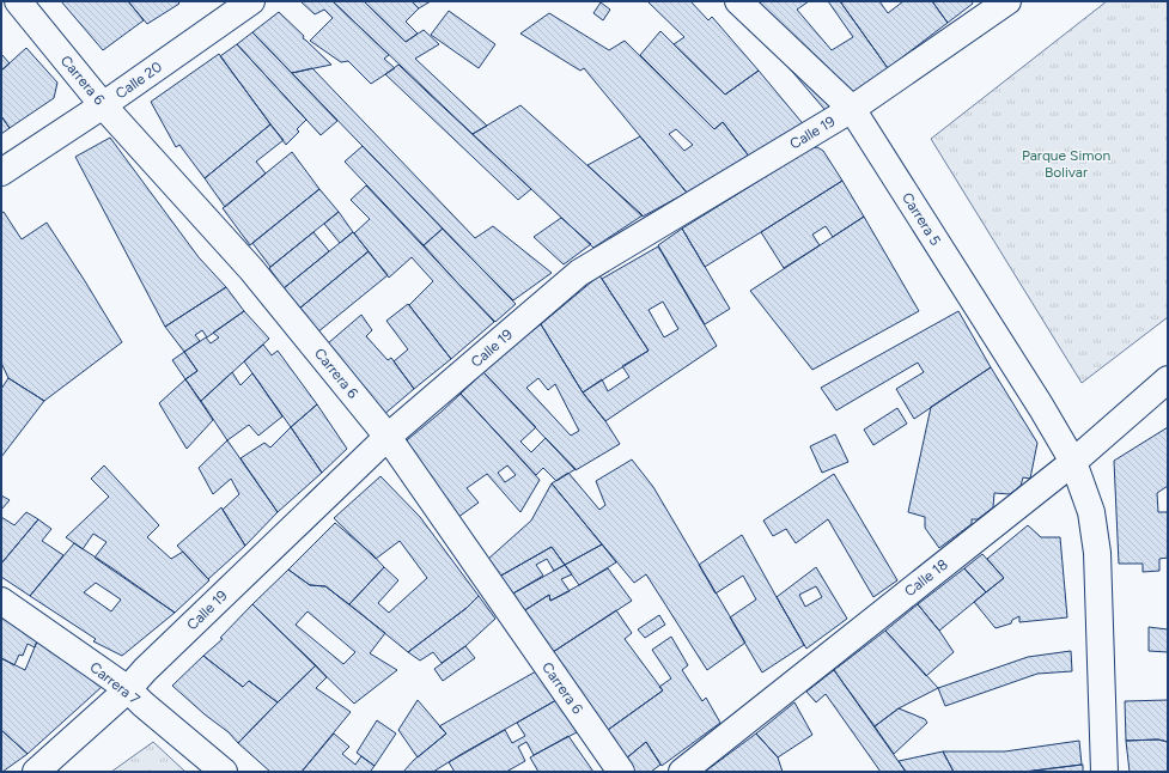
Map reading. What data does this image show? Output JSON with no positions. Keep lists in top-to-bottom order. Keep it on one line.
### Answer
{"streets":{"street":["Carrera 6","Calle 20","Calle 19","Carrera 5","Calle 18","Carrera 7"]},"crossings":[["Carrera 6","Calle 20"],["Carrera 6","Calle 19"],["Calle 19","Carrera 5"],["Calle 19","Carrera 7"],["Carrera 5","Calle 18"]],"parks":["Parque Simon Bolivar"]}
